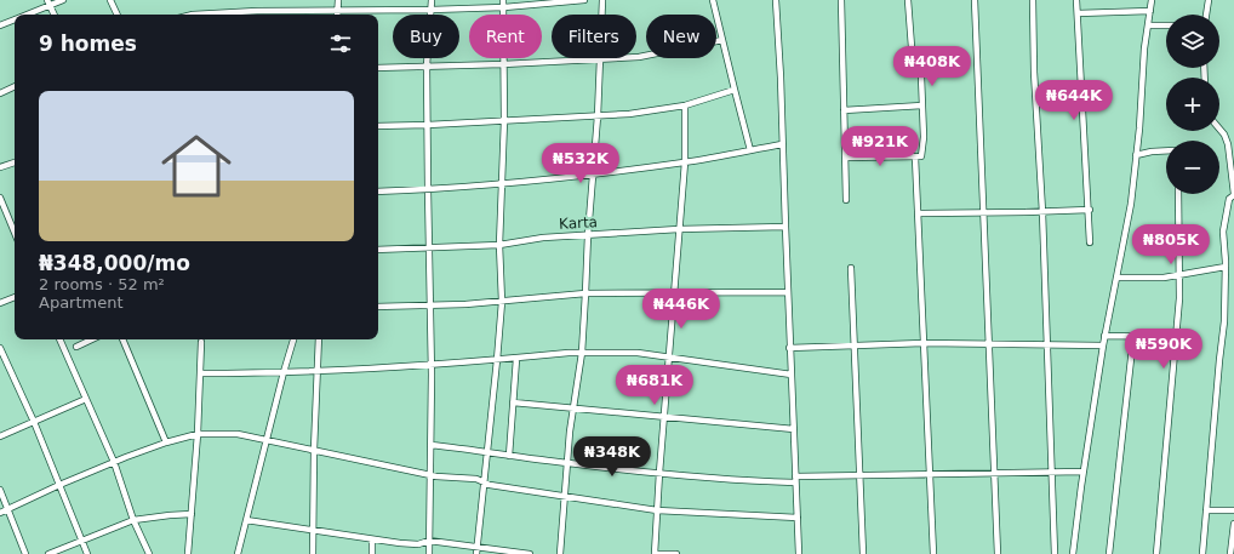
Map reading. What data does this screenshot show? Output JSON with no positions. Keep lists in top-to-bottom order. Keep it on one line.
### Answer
{"streets":{"street":["Karta"]},"page":{"map_buttons":["+","−"],"chip":["Buy","Rent","Filters","New"],"heading":"9 homes","price":["₦408K","₦644K","₦921K","₦532K","₦805K","₦446K","₦590K","₦681K","₦348K"],"list":[{"name":"₦348,000/mo","note":"2 rooms · 52 m² · Apartment"}]}}
